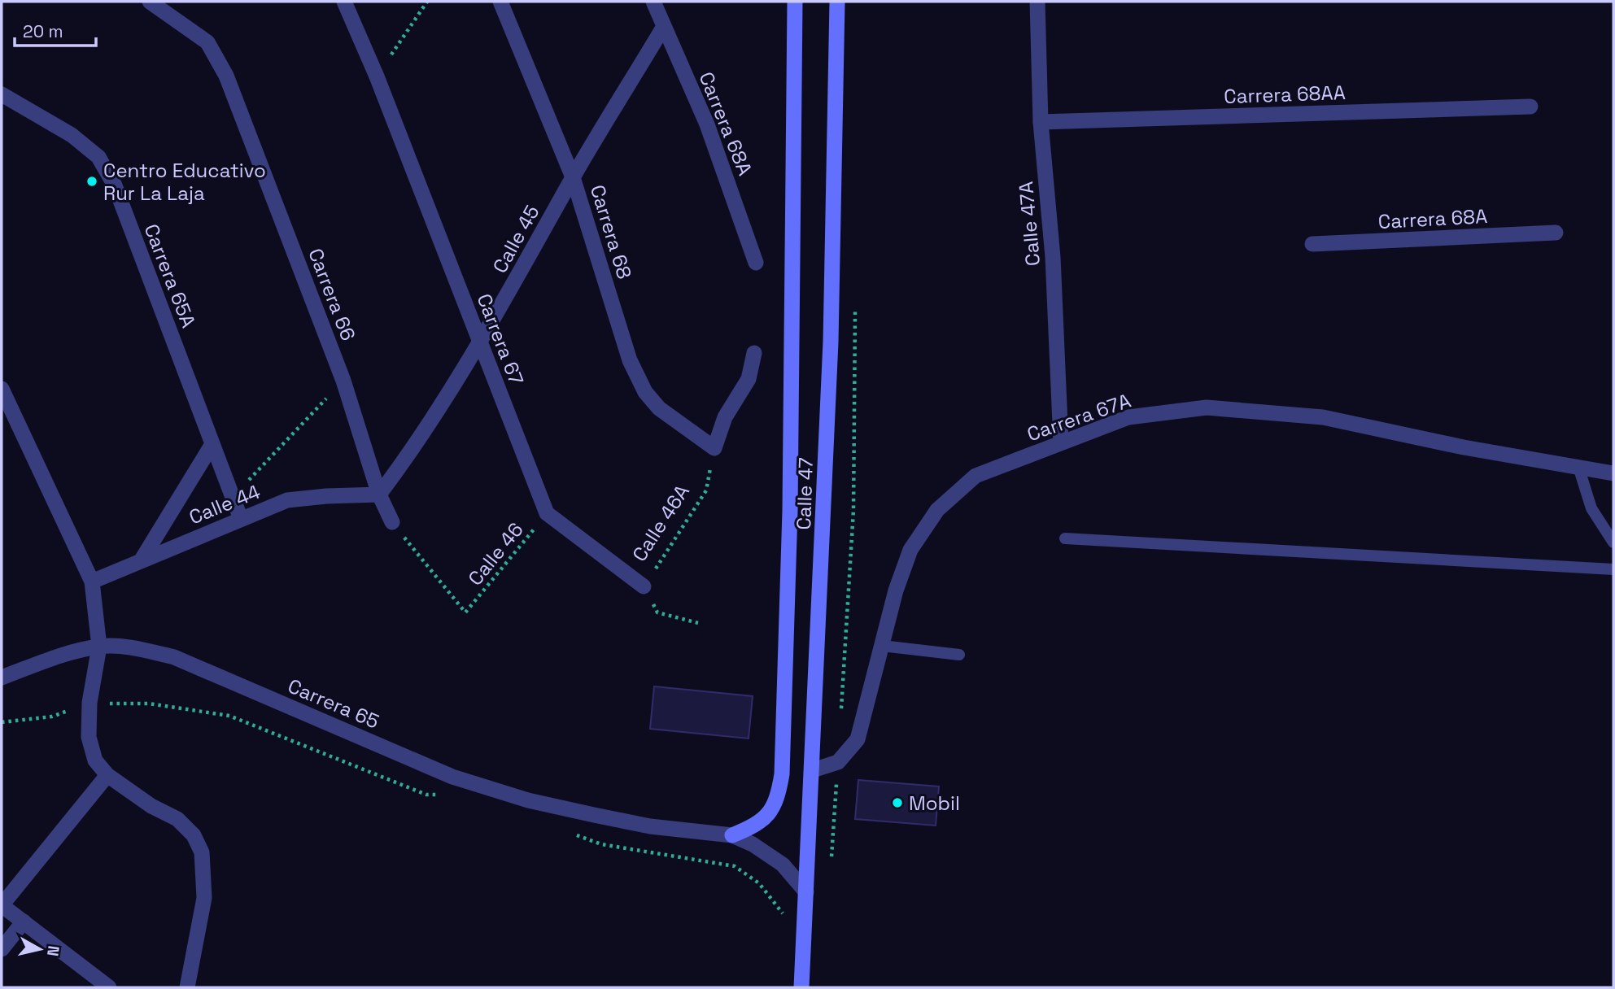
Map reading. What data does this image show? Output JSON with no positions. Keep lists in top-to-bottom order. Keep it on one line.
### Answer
{"streets":{"main road":["Calle 47"],"street":["Carrera 68AA","Carrera 68A","Calle 47A","Carrera 68","Calle 45","Carrera 65A","Carrera 66","Carrera 67","Carrera 67A","Calle 44","Carrera 65"],"path":["Calle 46A","Calle 46"]},"crossings":[["Carrera 68AA","Calle 47A"],["Carrera 68A","Calle 45"],["Calle 47A","Carrera 67A"],["Carrera 68","Calle 45"],["Carrera 68","Calle 46A"],["Calle 45","Carrera 66"],["Calle 45","Carrera 67"],["Calle 45","Calle 44"],["Carrera 65A","Calle 44"],["Carrera 66","Calle 44"],["Carrera 66","Calle 46"],["Carrera 67","Calle 46"],["Carrera 67A","Calle 47"],["Calle 47","Carrera 65"]],"places":["Centro Educativo Rur La Laja","Mobil"],"scale_bar":"20 m","north":"right"}
